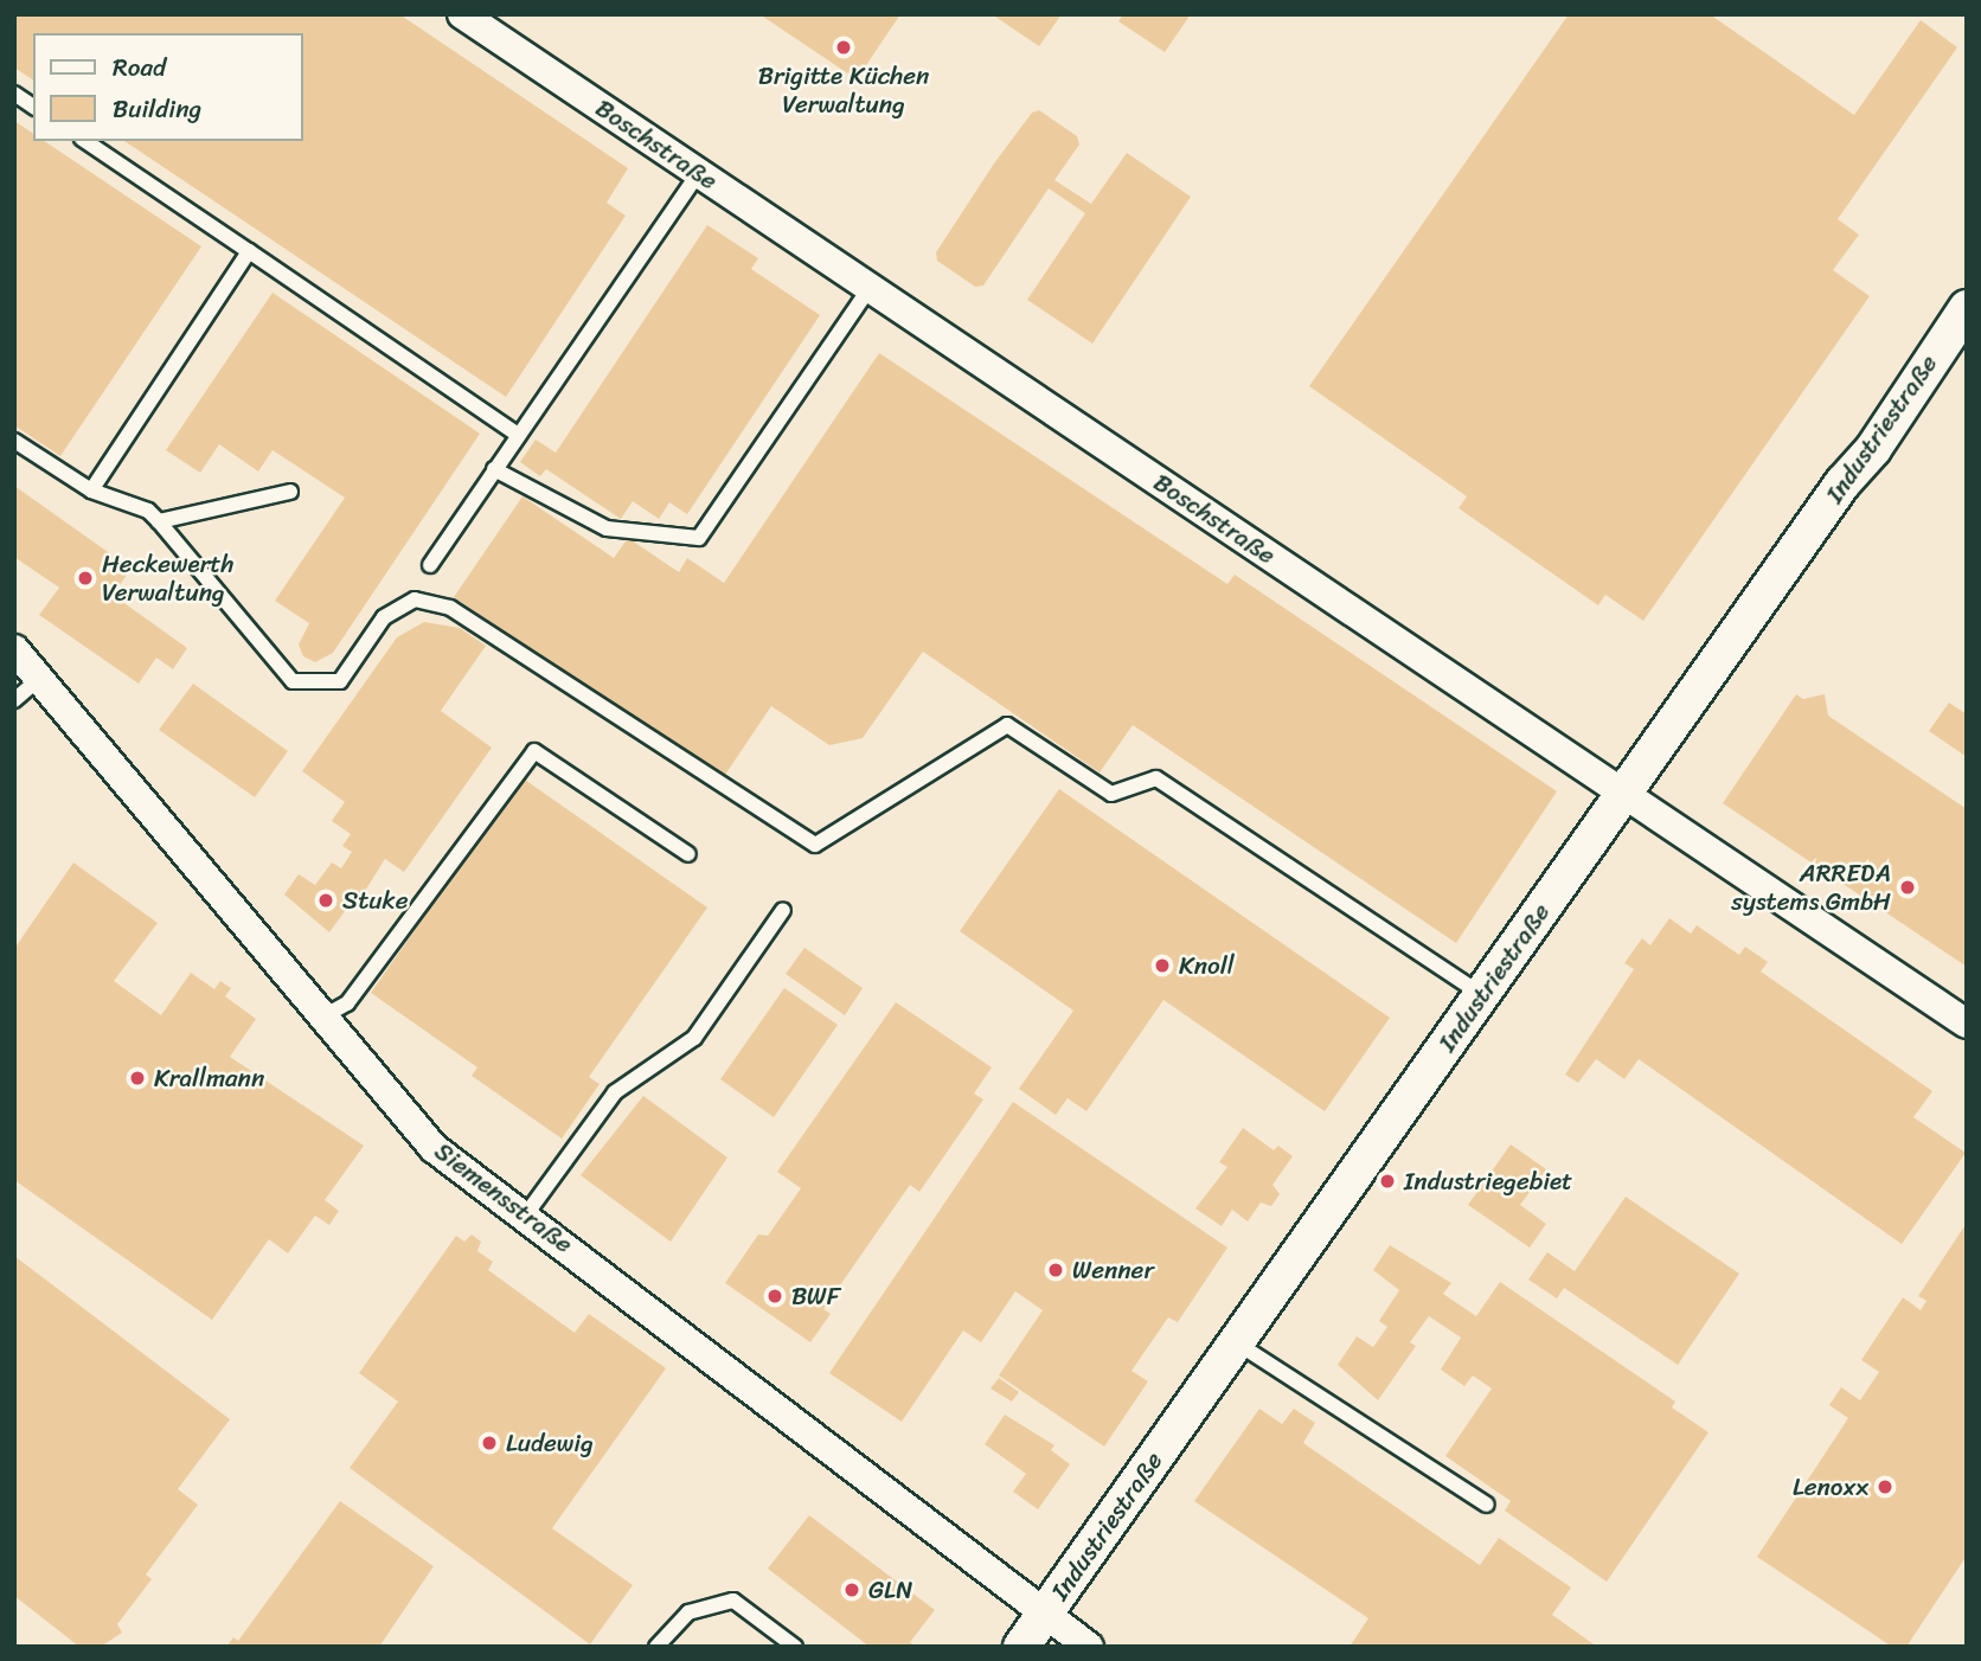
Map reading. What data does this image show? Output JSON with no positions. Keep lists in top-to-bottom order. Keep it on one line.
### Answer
{"streets":{"street":["Boschstraße","Industriestraße","Siemensstraße"]},"crossings":[["Boschstraße","Industriestraße"],["Industriestraße","Siemensstraße"]],"places":["Brigitte Küchen Verwaltung","Heckewerth Verwaltung","ARREDA systems GmbH","Stuke","Knoll","Krallmann","Industriegebiet","Wenner","BWF","Ludewig","Lenoxx","GLN"],"legend":["Road","Building"]}
